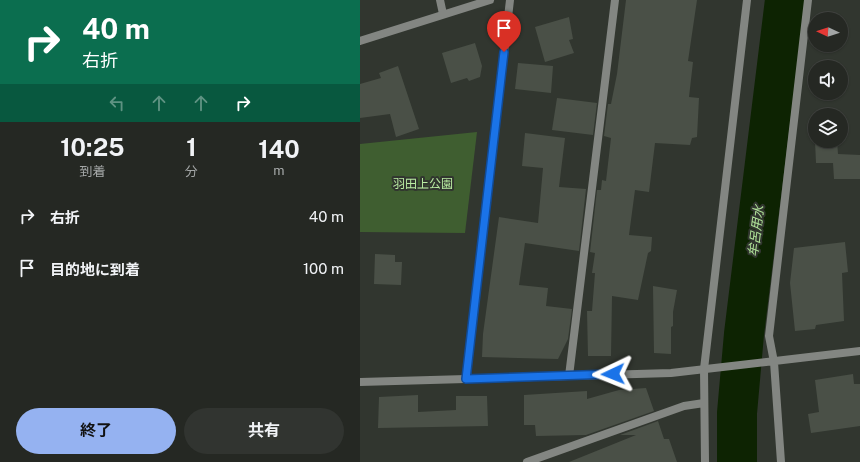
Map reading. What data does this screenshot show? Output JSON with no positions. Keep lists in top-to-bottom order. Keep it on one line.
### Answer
{"water":["牟呂用水"],"parks":["羽田上公園"],"north":"left","page":{"turn":["40 m","右折"],"eta":["10:25","到着","1","分","140","m"],"list":[{"name":"右折","value":"40 m"},{"name":"目的地に到着","value":"100 m"}],"buttons":["終了","共有"]}}
